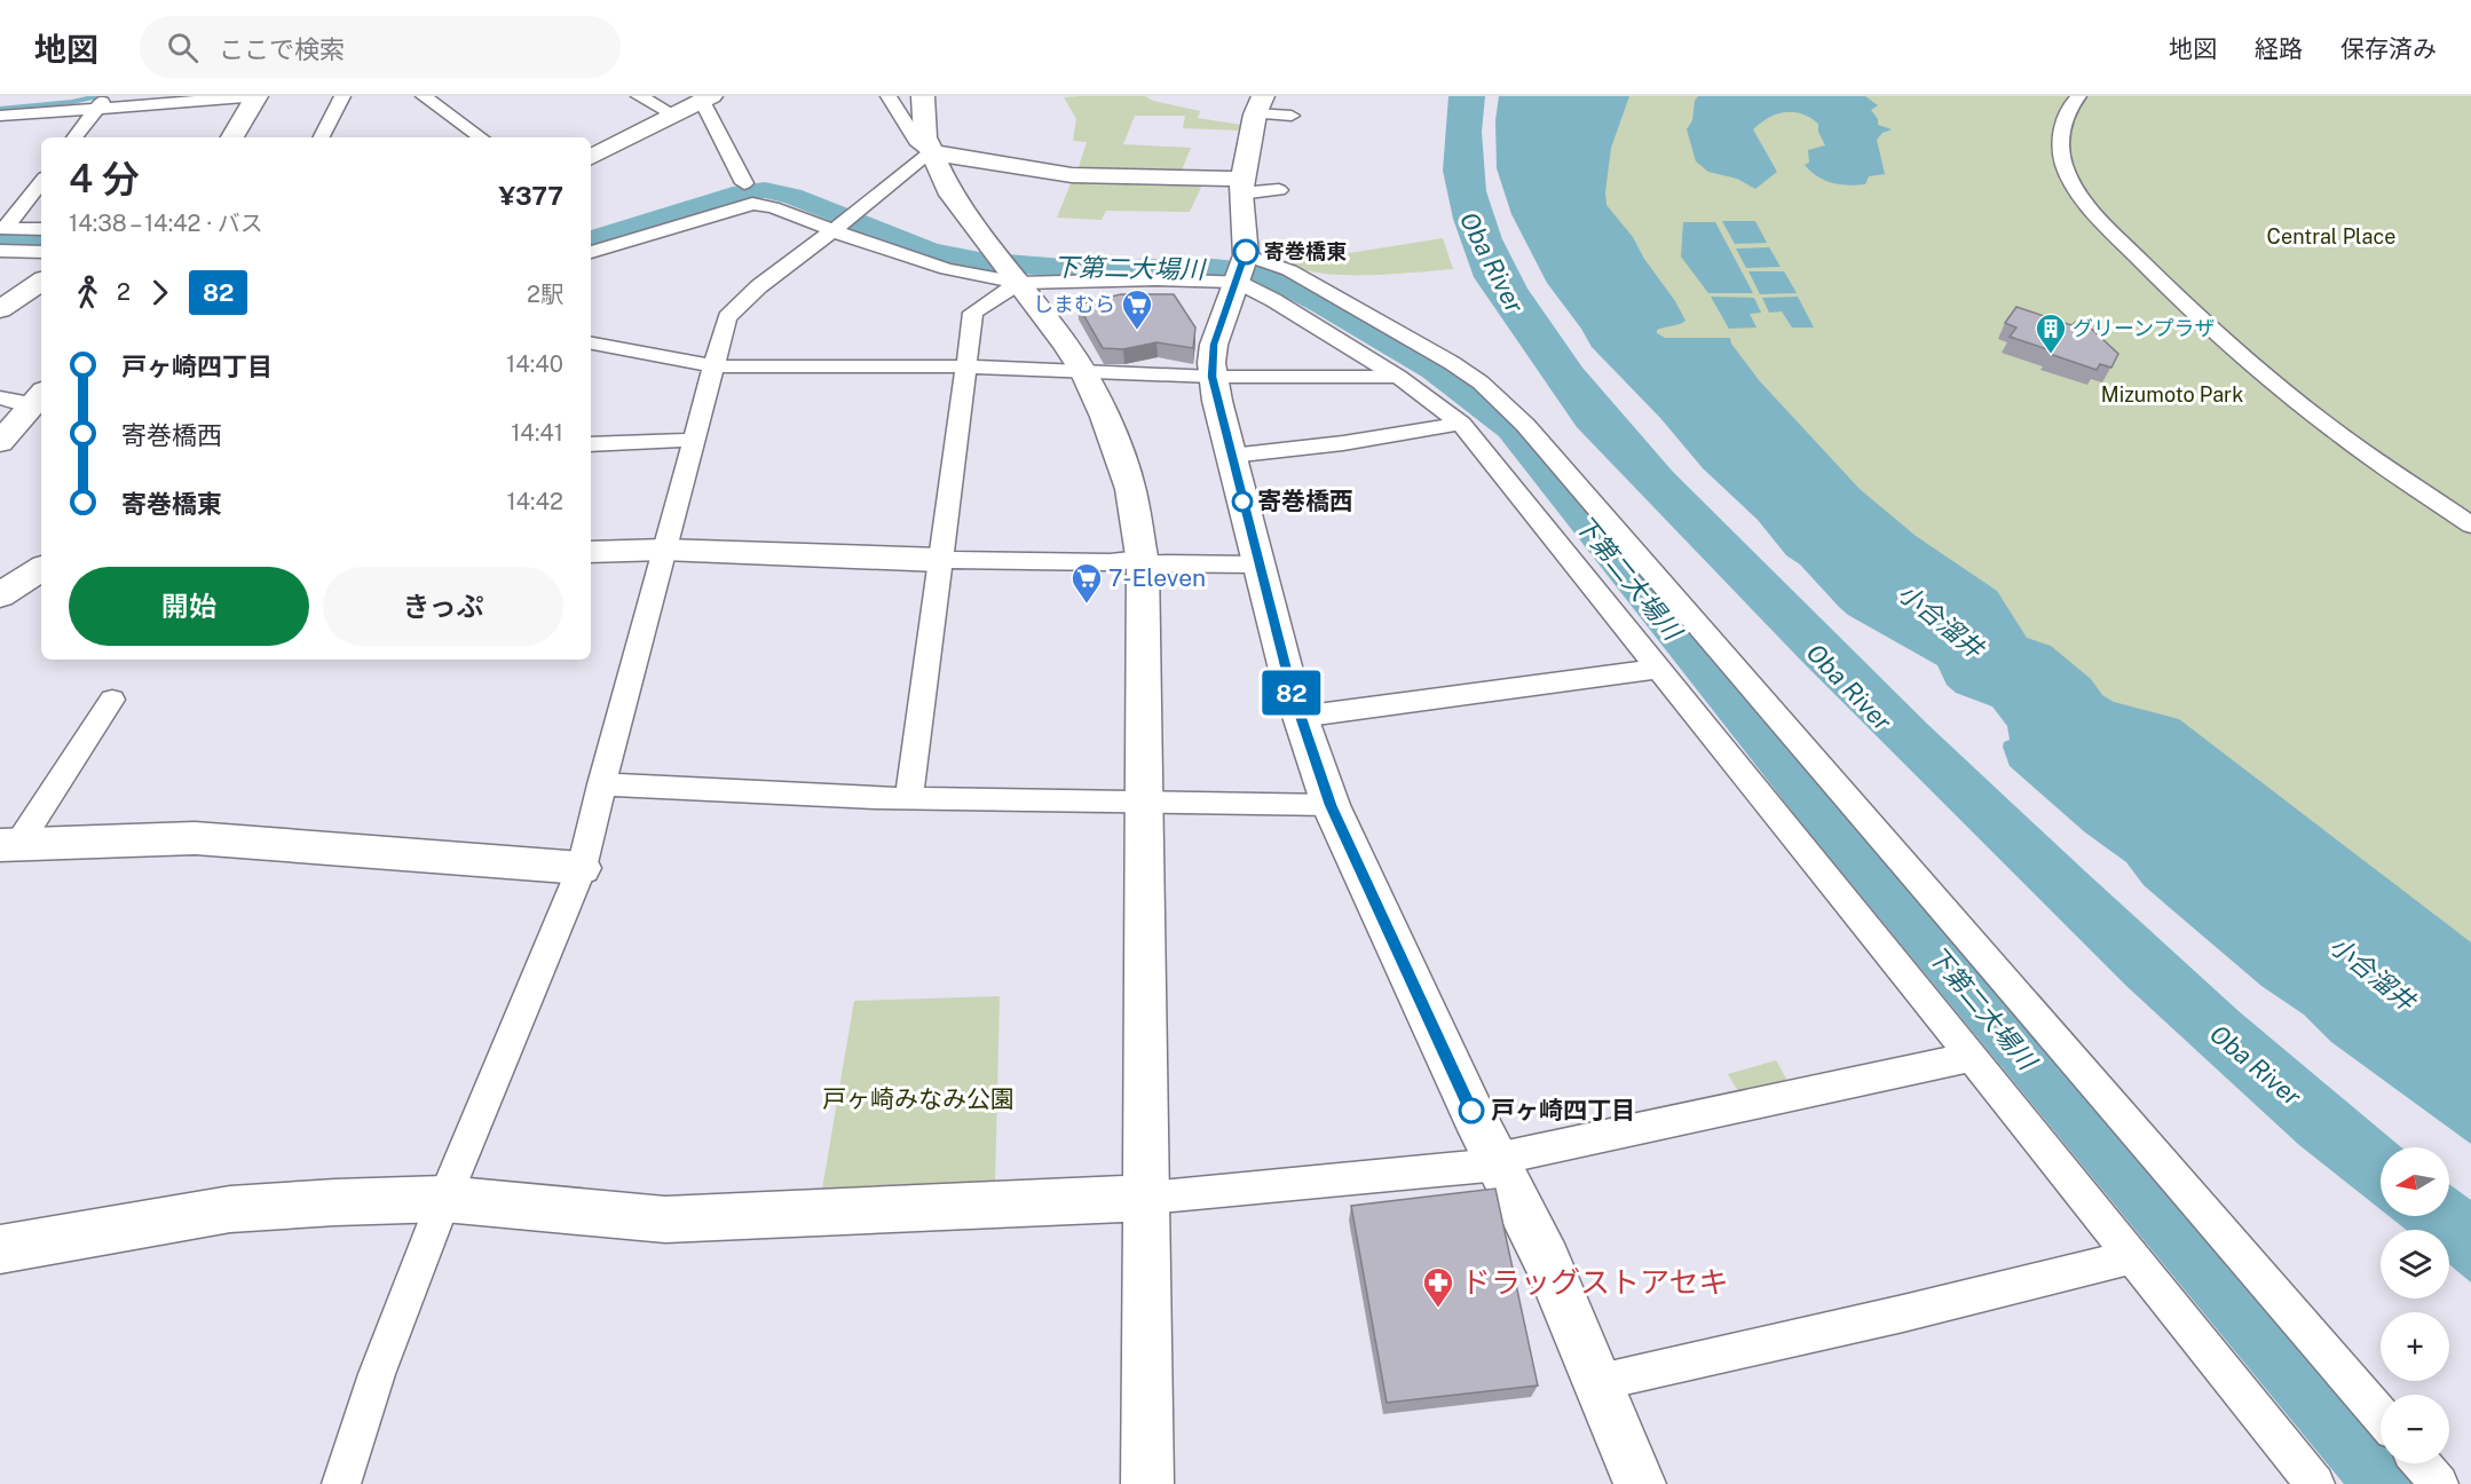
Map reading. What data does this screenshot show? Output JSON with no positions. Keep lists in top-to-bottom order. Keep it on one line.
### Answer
{"water":["Oba River","下第二大場川","小合溜井"],"parks":["Central Place","Mizumoto Park","戸ヶ崎みなみ公園"],"places":{"other":["寄巻橋東","寄巻橋西","戸ヶ崎四丁目"],"supermarket":["しまむら","7-Eleven"],"building":["グリーンプラザ"],"pharmacy":["ドラッグストアセキ"]},"lines":["bus line 82"],"north":"left","page":{"header":"地図","search":"ここで検索","nav":["地図","経路","保存済み"],"on_map":"82","heading":["4 分","14:38 – 14:42 · バス","¥377"],"legs":["2","82","2駅"],"list":[{"name":"戸ヶ崎四丁目","value":"14:40"},{"name":"寄巻橋西","value":"14:41"},{"name":"寄巻橋東","value":"14:42"}],"buttons":["開始","きっぷ"],"map_buttons":["+","−"]}}
